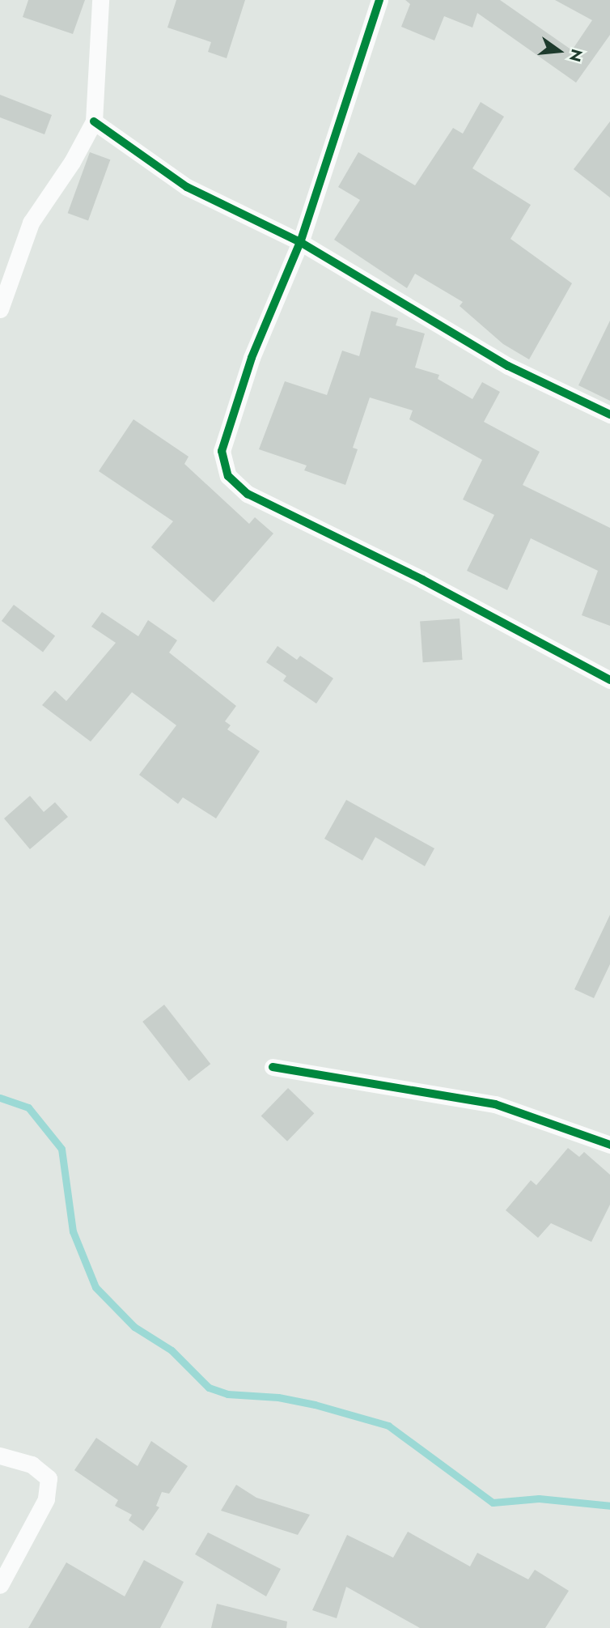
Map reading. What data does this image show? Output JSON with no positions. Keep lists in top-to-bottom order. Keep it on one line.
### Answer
{"north":"right"}
